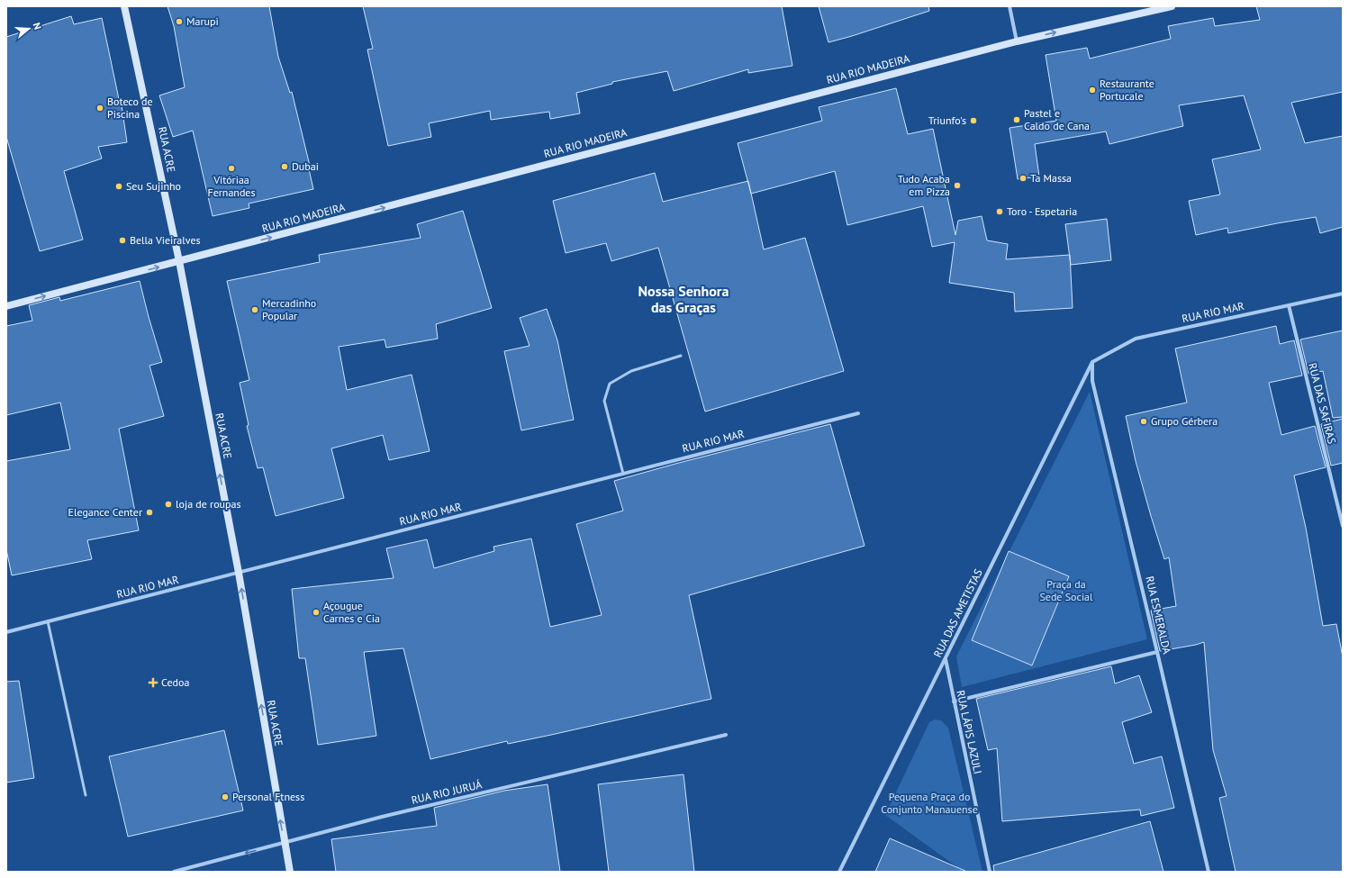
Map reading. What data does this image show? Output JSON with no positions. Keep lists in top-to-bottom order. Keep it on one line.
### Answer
{"streets":{"street":["RUA RIO MADEIRA","RUA ACRE","RUA RIO MAR","RUA DAS SAFIRAS","RUA DAS AMETISTAS","RUA ESMERALDA","RUA LÁPIS LAZULI","RUA RIO JURUÁ"]},"crossings":[["RUA RIO MADEIRA","RUA ACRE"],["RUA ACRE","RUA RIO MAR"],["RUA ACRE","RUA RIO JURUÁ"],["RUA RIO MAR","RUA DAS SAFIRAS"],["RUA RIO MAR","RUA DAS AMETISTAS"],["RUA RIO MAR","RUA ESMERALDA"],["RUA DAS AMETISTAS","RUA ESMERALDA"],["RUA DAS AMETISTAS","RUA LÁPIS LAZULI"]],"one_way":["RUA RIO MADEIRA","RUA ACRE"],"districts":["Nossa Senhora das Graças"],"parks":["Praça da Sede Social","Pequena Praça do Conjunto Manauense"],"places":{"other":["Marupi","Restaurante Portucale","Boteco de Piscina","Pastel e Caldo de Cana","Triunfo's","Dubai","Vitóriaa Fernandes","Ta Massa","Tudo Acaba em Pizza","Seu Sujinho","Toro - Espetaria","Bella Vieiralves","Mercadinho Popular","Grupo Gérbera","loja de roupas","Elegance Center","Açougue Carnes e Cia","Personal Ftness"],"health":["Cedoa"]},"north":"right"}
